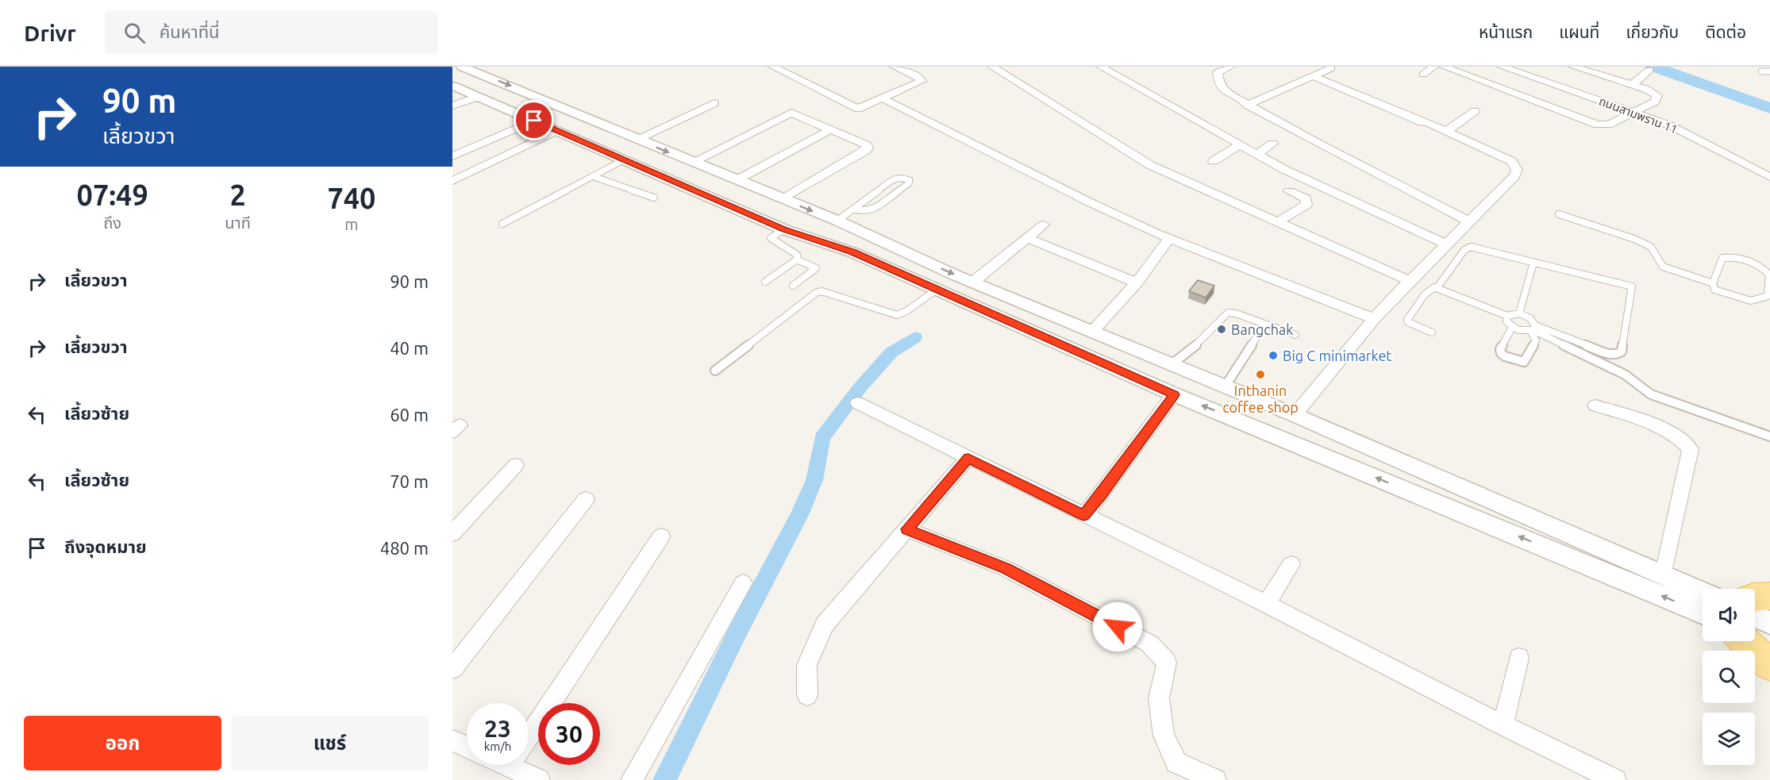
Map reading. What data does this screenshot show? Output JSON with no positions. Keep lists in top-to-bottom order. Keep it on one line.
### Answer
{"streets":{"street":["ถนนสามพราน 11"]},"places":["Bangchak","Big C minimarket","Inthanin coffee shop"],"page":{"header":"Drivr","search":"ค้นหาที่นี่","nav":["หน้าแรก","แผนที่","เกี่ยวกับ","ติดต่อ"],"turn":["90 m","เลี้ยวขวา"],"eta":["07:49","ถึง","2","นาที","740","m"],"list":[{"name":"เลี้ยวขวา","value":"90 m"},{"name":"เลี้ยวขวา","value":"40 m"},{"name":"เลี้ยวซ้าย","value":"60 m"},{"name":"เลี้ยวซ้าย","value":"70 m"},{"name":"ถึงจุดหมาย","value":"480 m"}],"speed":"23 km/h","limit":"30","buttons":["ออก","แชร์"]}}
